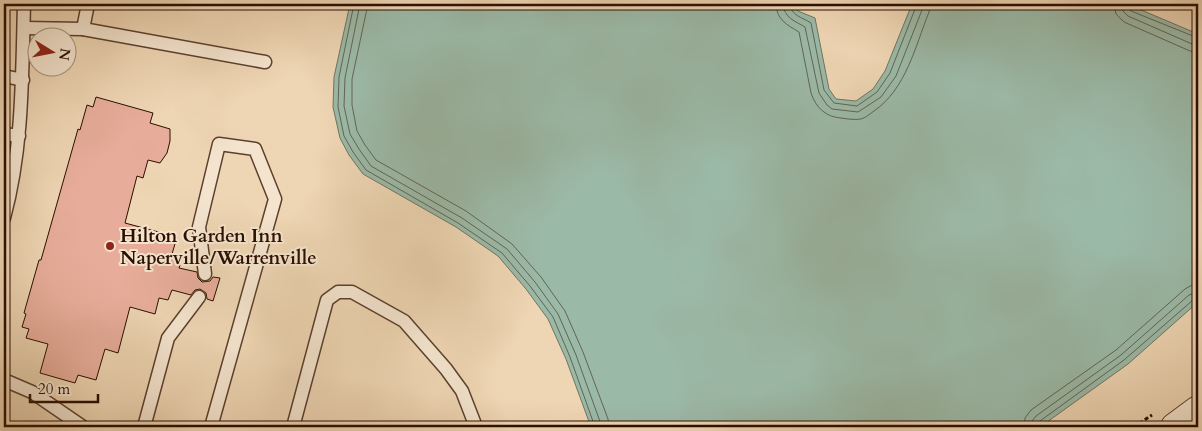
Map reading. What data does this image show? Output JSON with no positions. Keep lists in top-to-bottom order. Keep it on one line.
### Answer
{"places":["Hilton Garden Inn Naperville/Warrenville"],"scale_bar":"20 m","north":"right"}
